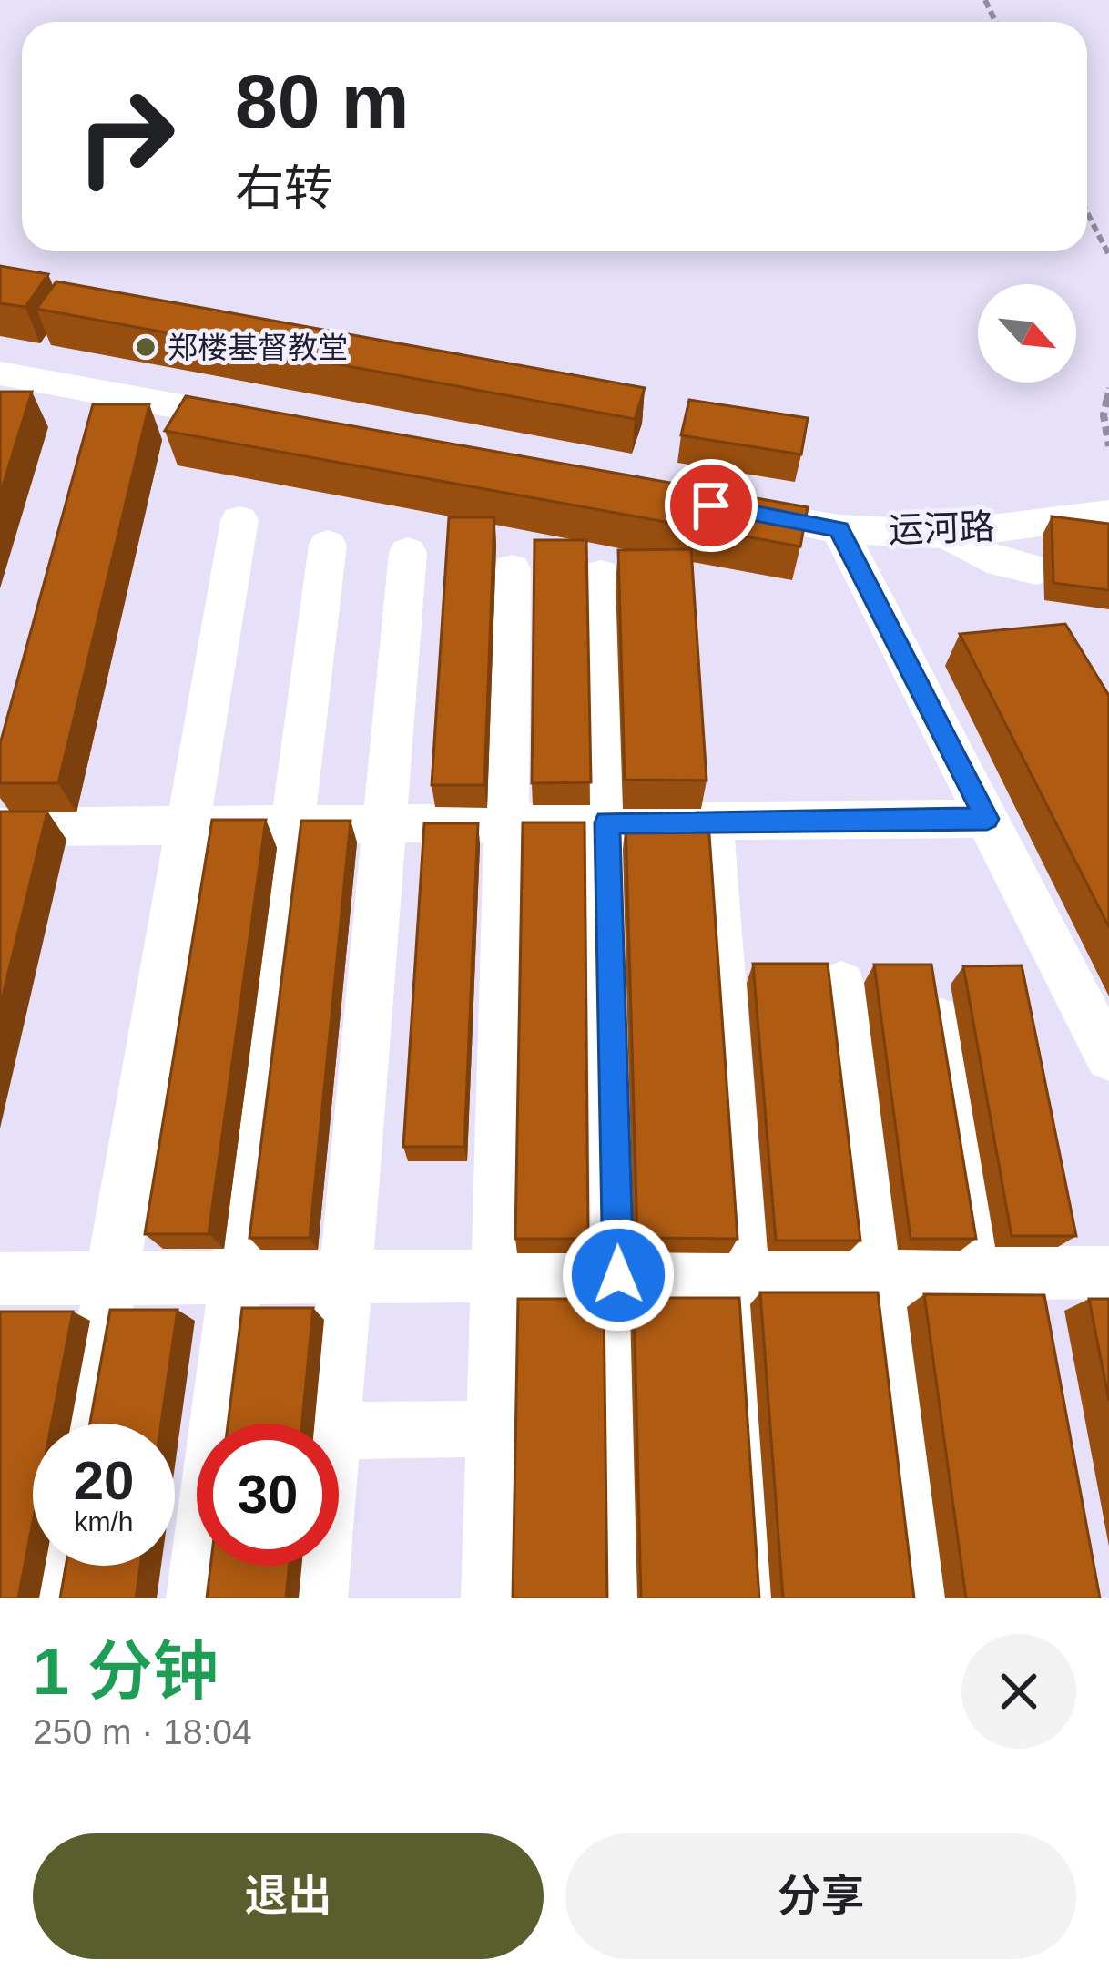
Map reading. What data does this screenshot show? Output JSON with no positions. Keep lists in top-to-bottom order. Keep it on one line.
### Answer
{"streets":{"street":["运河路"]},"places":["郑楼基督教堂"],"north":"bottom right","page":{"turn":["80 m","右转"],"speed":"20 km/h","limit":"30","heading":["1 分钟","250 m · 18:04"],"buttons":["退出","分享"]}}
